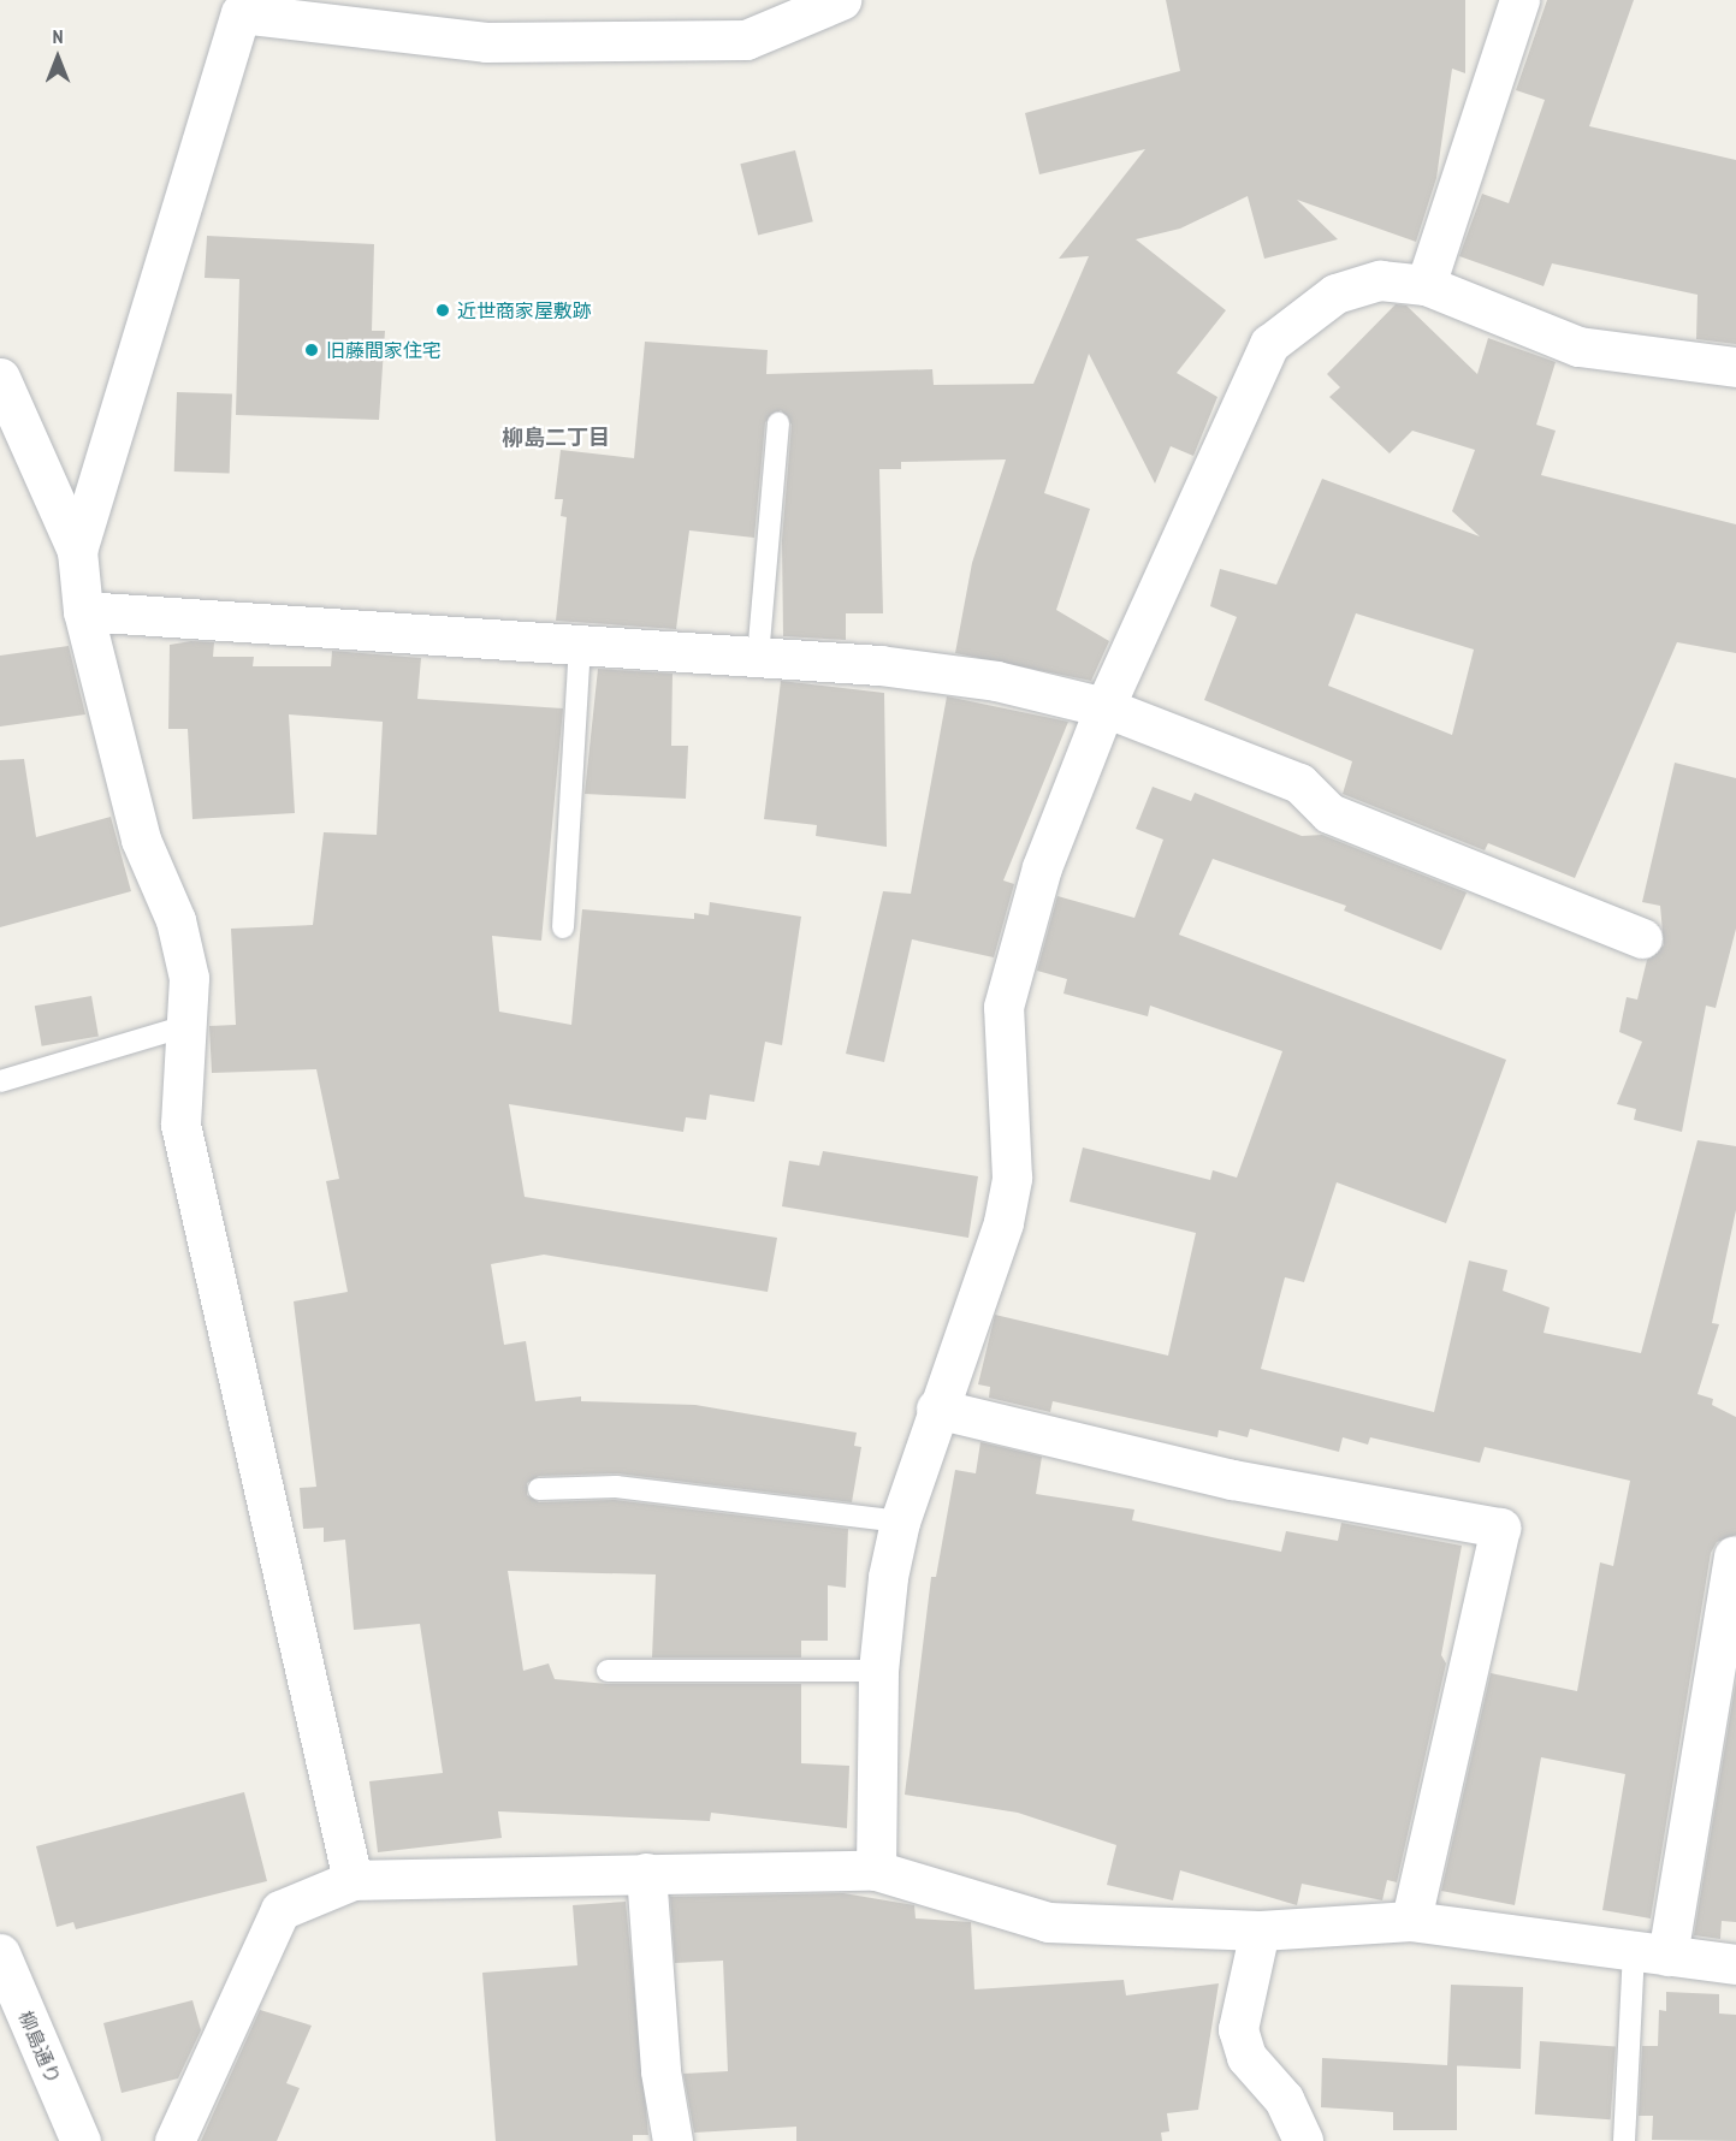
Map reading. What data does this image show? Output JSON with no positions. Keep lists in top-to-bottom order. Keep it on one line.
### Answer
{"streets":{"street":["柳島通り"]},"districts":["柳島二丁目"],"places":["近世商家屋敷跡","旧藤間家住宅"],"north":"top"}
